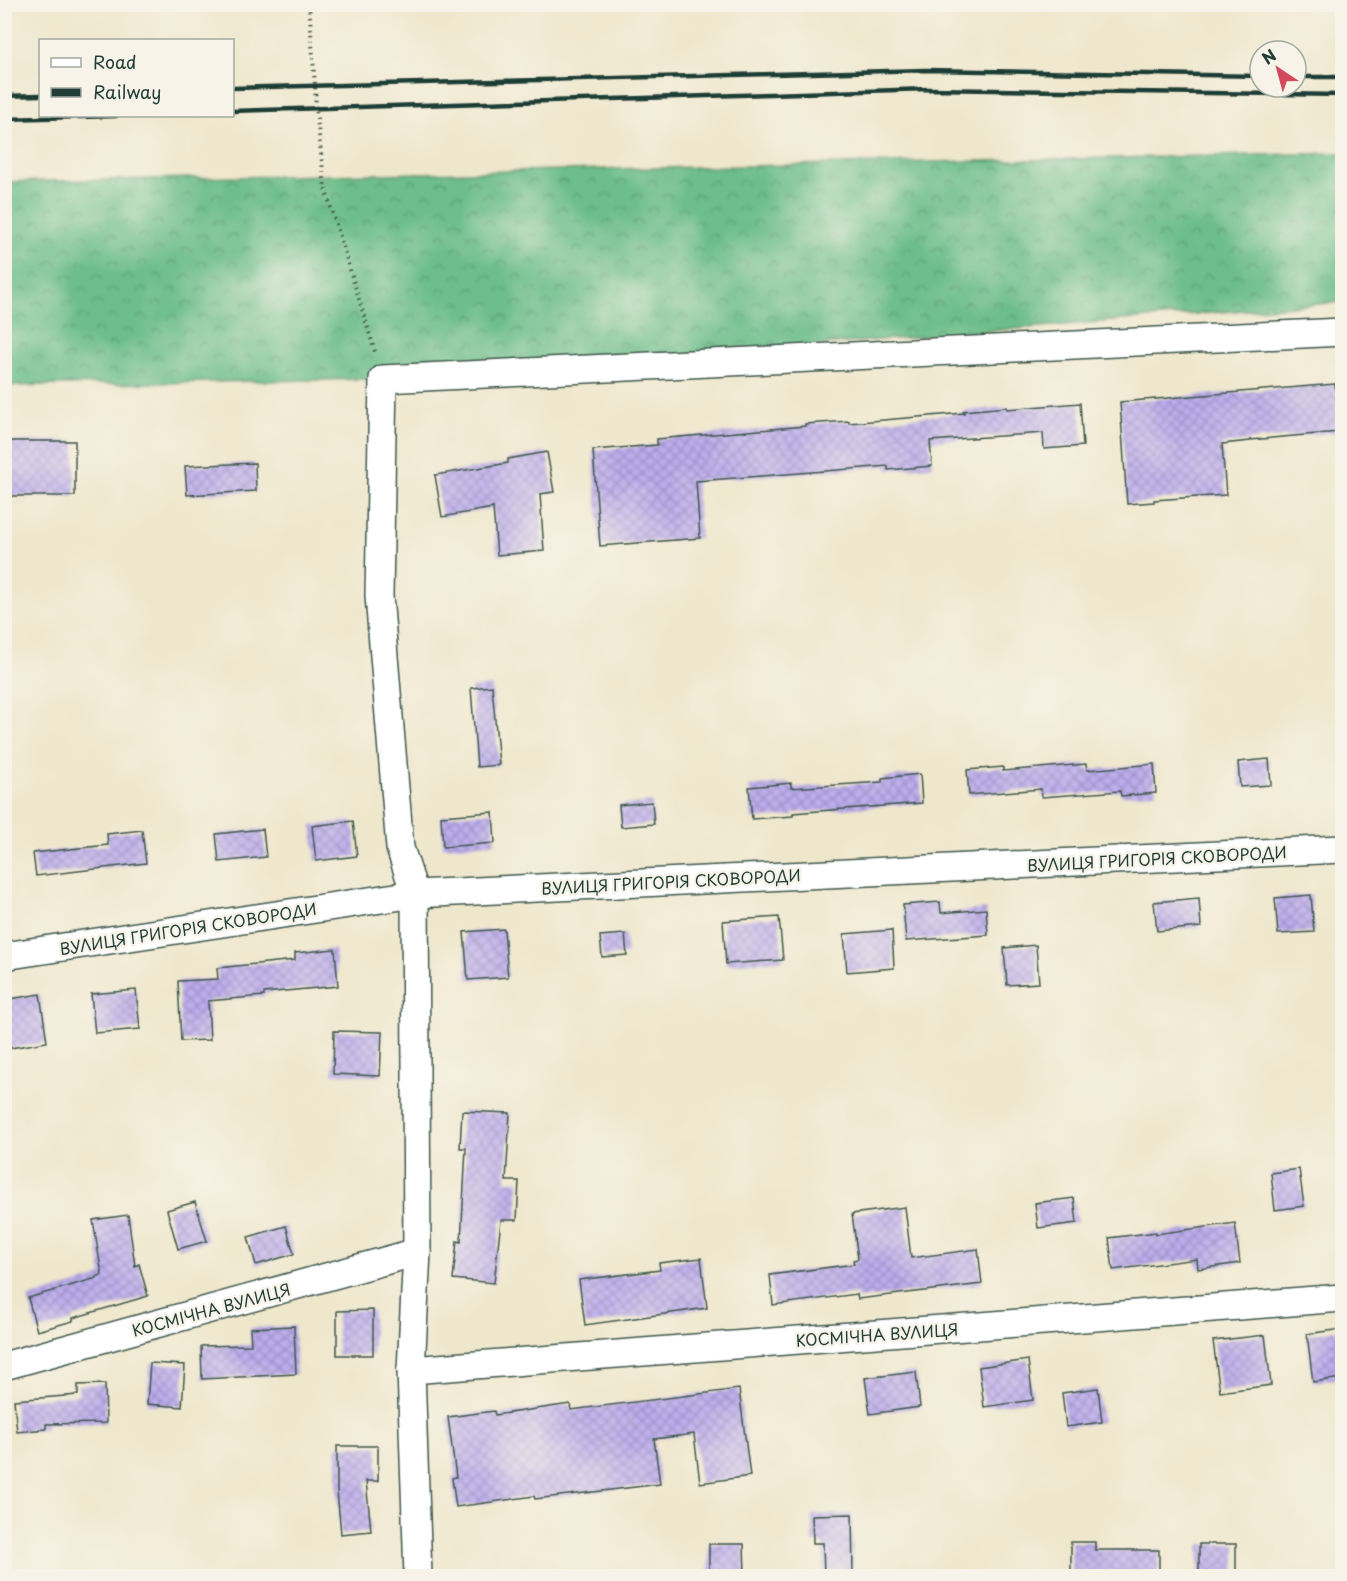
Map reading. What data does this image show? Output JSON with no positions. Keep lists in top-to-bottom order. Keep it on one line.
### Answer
{"streets":{"street":["ВУЛИЦЯ ГРИГОРІЯ СКОВОРОДИ","КОСМІЧНА ВУЛИЦЯ"]},"legend":["Road","Railway"],"north":"top left"}
